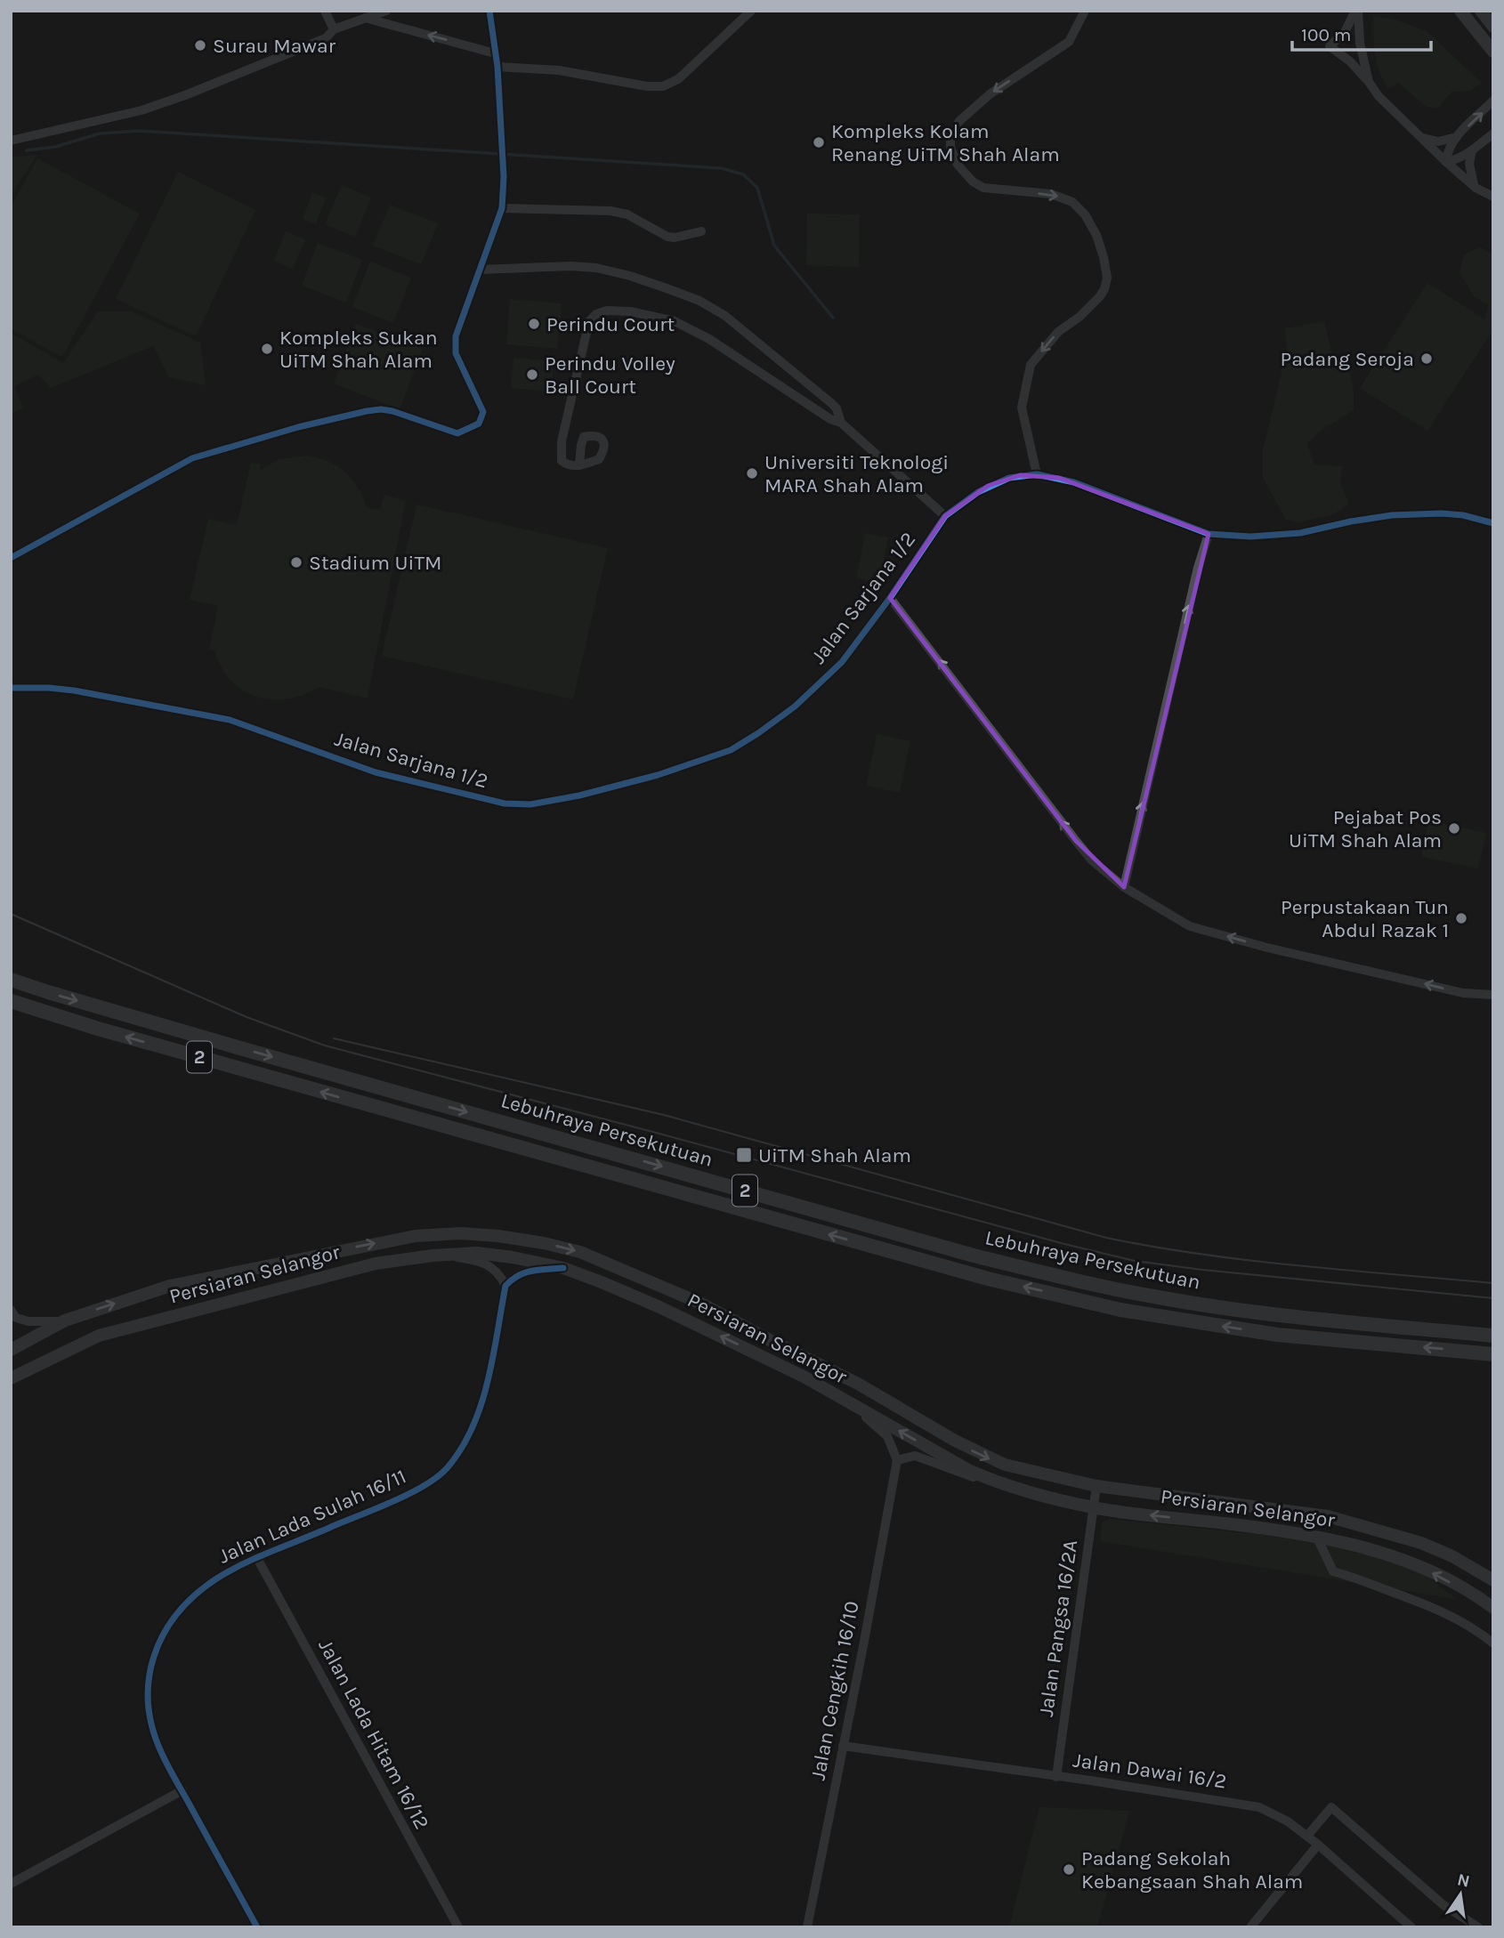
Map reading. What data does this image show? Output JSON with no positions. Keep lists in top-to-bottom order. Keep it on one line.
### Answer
{"streets":{"highway":["2","Lebuhraya Persekutuan"],"main road":["Persiaran Selangor"],"street":["Jalan Sarjana 1/2","Jalan Lada Sulah 16/11","Jalan Pangsa 16/2A","Jalan Cengkih 16/10","Jalan Lada Hitam 16/12","Jalan Dawai 16/2"]},"crossings":[["Persiaran Selangor","Jalan Pangsa 16/2A"],["Jalan Lada Sulah 16/11","Jalan Lada Hitam 16/12"],["Jalan Pangsa 16/2A","Jalan Dawai 16/2"],["Jalan Cengkih 16/10","Jalan Dawai 16/2"]],"places":{"other":["Surau Mawar","Kompleks Kolam Renang UiTM Shah Alam","Perindu Court","Kompleks Sukan UiTM Shah Alam","Padang Seroja","Perindu Volley Ball Court","Universiti Teknologi MARA Shah Alam","Stadium UiTM","Pejabat Pos UiTM Shah Alam","Perpustakaan Tun Abdul Razak 1","Padang Sekolah Kebangsaan Shah Alam"],"transit":["UiTM Shah Alam"]},"scale_bar":"100 m","north":"top"}
